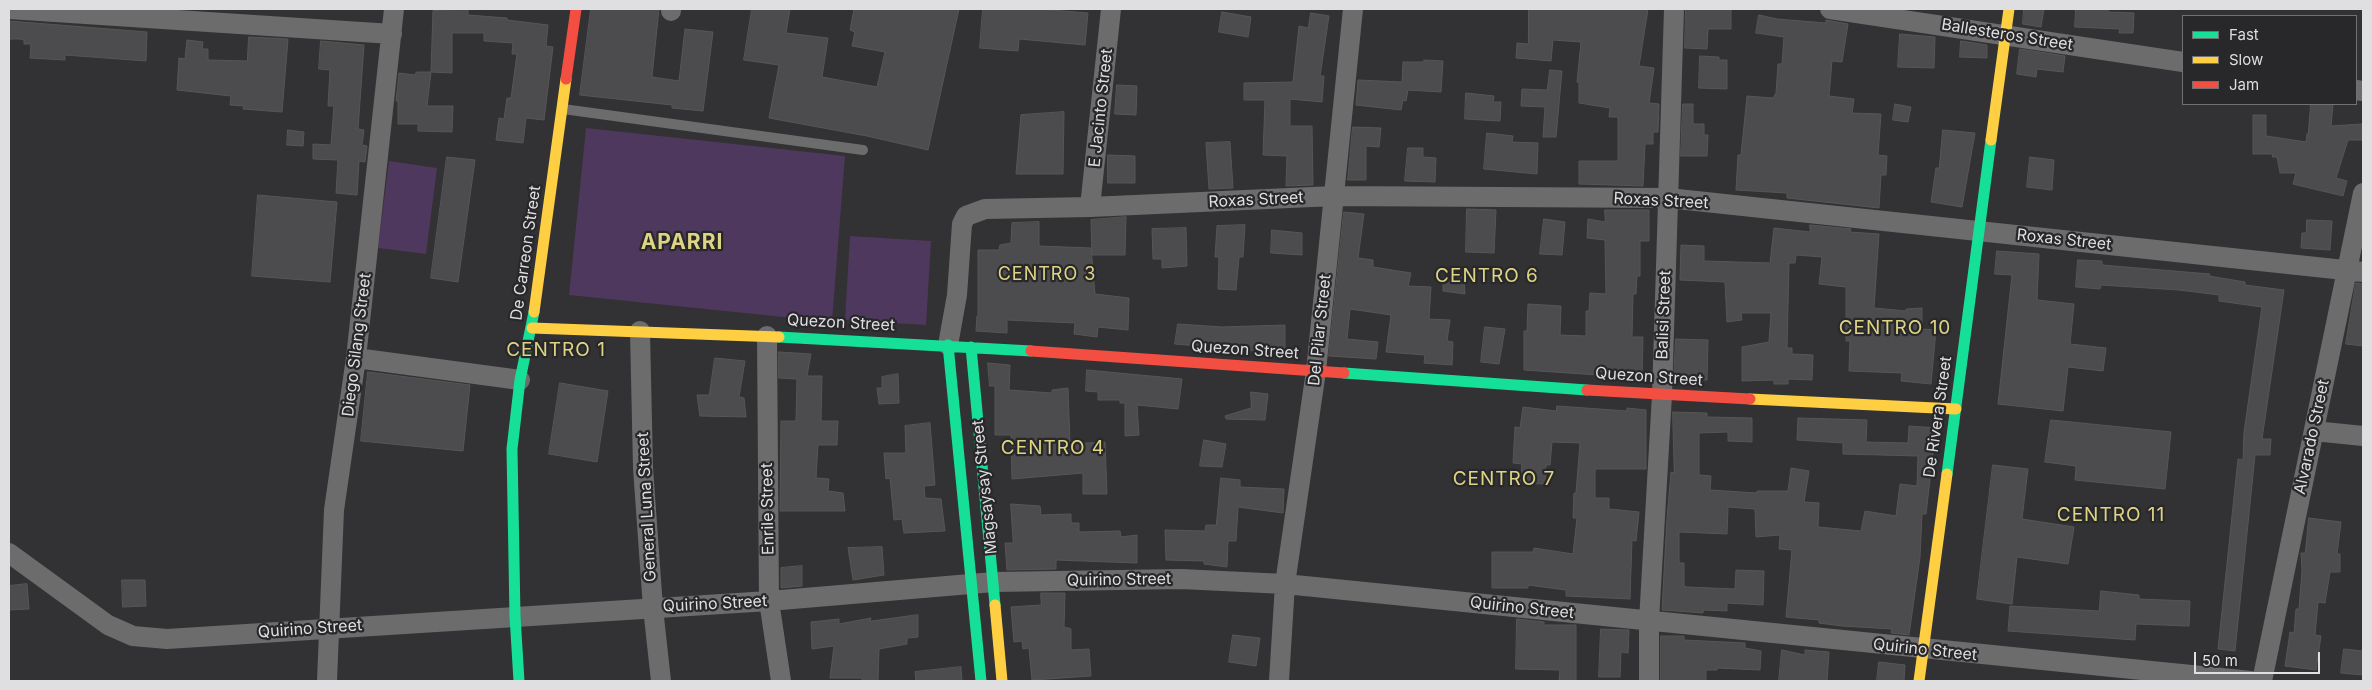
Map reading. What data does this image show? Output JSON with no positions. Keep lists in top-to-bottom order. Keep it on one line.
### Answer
{"streets":{"street":["Ballesteros Street","E Jacinto Street","Roxas Street","De Carreon Street","Balisi Street","Quezon Street","Del Pilar Street","Diego Silang Street","De Rivera Street","Alvarado Street","Magsaysay Street","General Luna Street","Enrile Street","Quirino Street"]},"crossings":[["Ballesteros Street","De Rivera Street"],["E Jacinto Street","Roxas Street"],["Roxas Street","Balisi Street"],["Roxas Street","Del Pilar Street"],["Roxas Street","De Rivera Street"],["Roxas Street","Alvarado Street"],["Roxas Street","Magsaysay Street"],["De Carreon Street","Quezon Street"],["De Carreon Street","Quirino Street"],["Balisi Street","Quezon Street"],["Balisi Street","Quirino Street"],["Quezon Street","Del Pilar Street"],["Quezon Street","De Rivera Street"],["Quezon Street","Magsaysay Street"],["Quezon Street","General Luna Street"],["Quezon Street","Enrile Street"],["Del Pilar Street","Quirino Street"],["Diego Silang Street","Quirino Street"],["De Rivera Street","Quirino Street"],["Magsaysay Street","Quirino Street"],["General Luna Street","Quirino Street"],["Enrile Street","Quirino Street"]],"districts":["APARRI","CENTRO 3","CENTRO 6","CENTRO 10","CENTRO 1","CENTRO 4","CENTRO 7","CENTRO 11"],"legend":["Fast","Slow","Jam"],"scale_bar":"50 m"}
